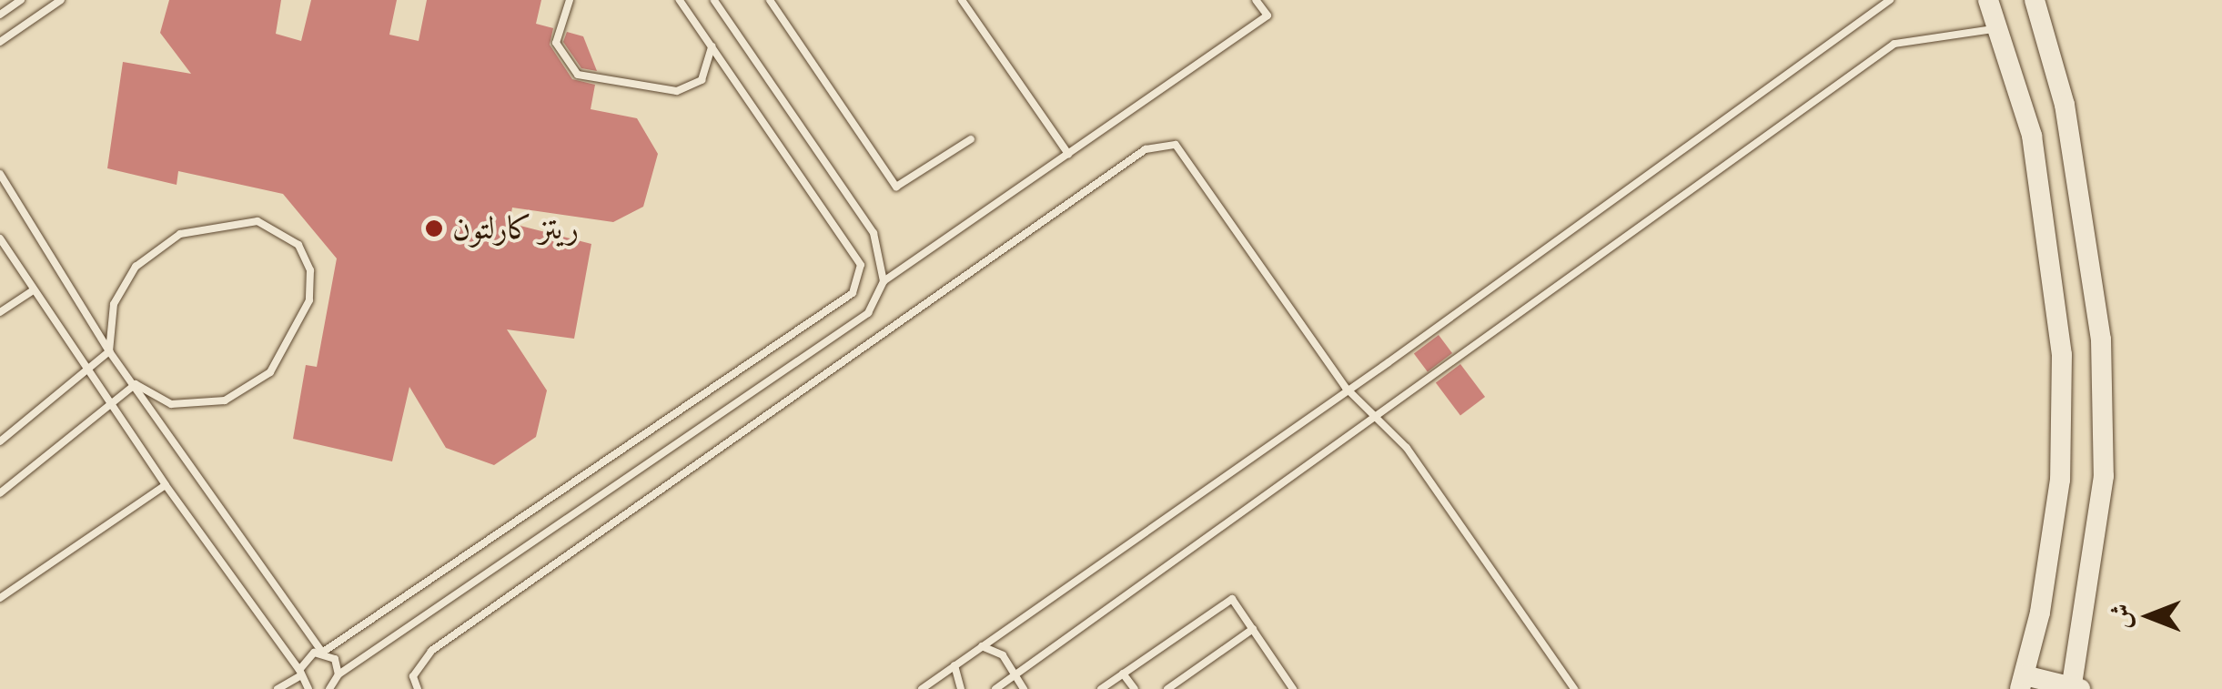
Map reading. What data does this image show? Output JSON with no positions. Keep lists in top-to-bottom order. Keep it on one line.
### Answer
{"places":["ريتز كارلتون"],"north":"left"}
